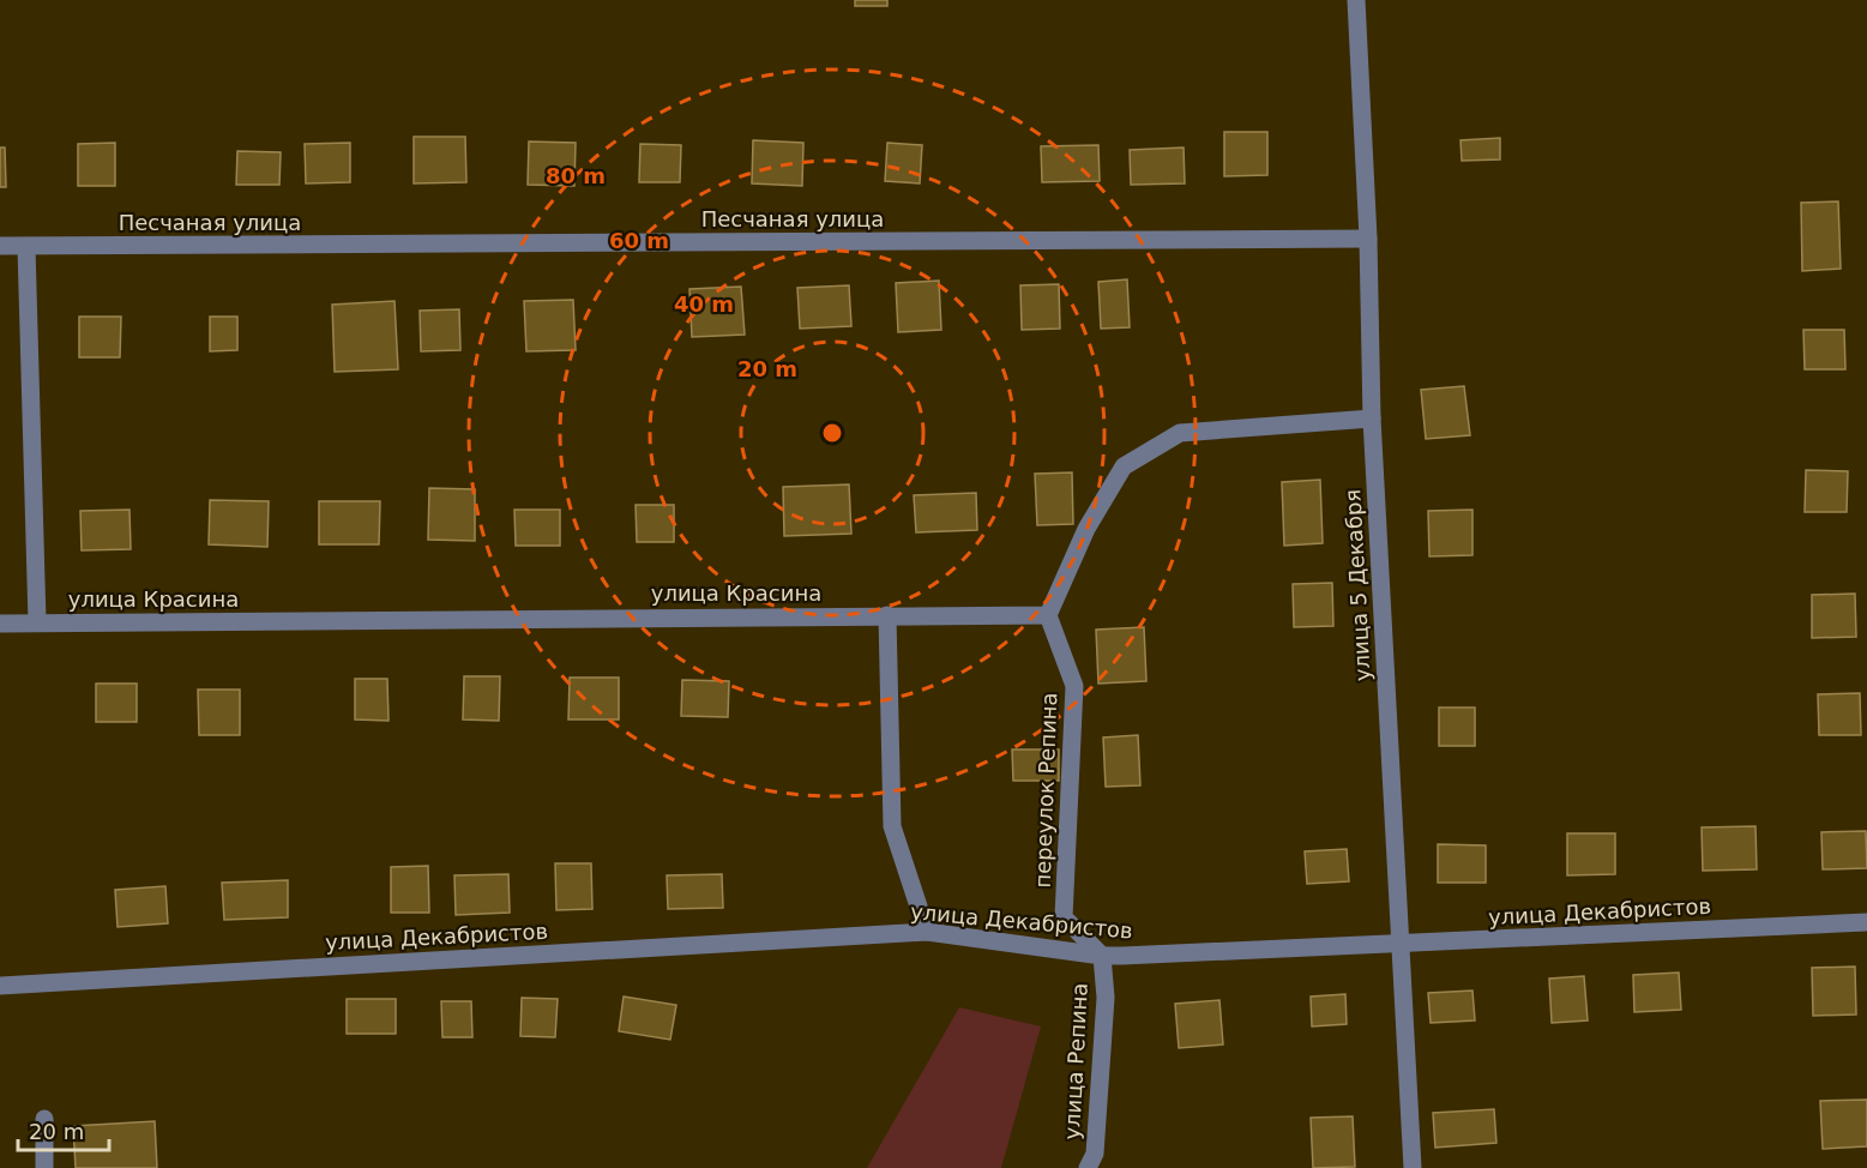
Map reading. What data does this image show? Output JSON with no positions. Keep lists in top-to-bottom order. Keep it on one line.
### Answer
{"streets":{"street":["Песчаная улица","улица 5 Декабря","улица Красина","переулок Репина","улица Декабристов","улица Репина"]},"crossings":[["Песчаная улица","улица 5 Декабря"],["улица 5 Декабря","улица Декабристов"],["улица Красина","переулок Репина"],["переулок Репина","улица Декабристов"],["переулок Репина","улица Репина"],["улица Декабристов","улица Репина"]],"scale_bar":"20 m","rings":["80 m","60 m","40 m","20 m"]}
